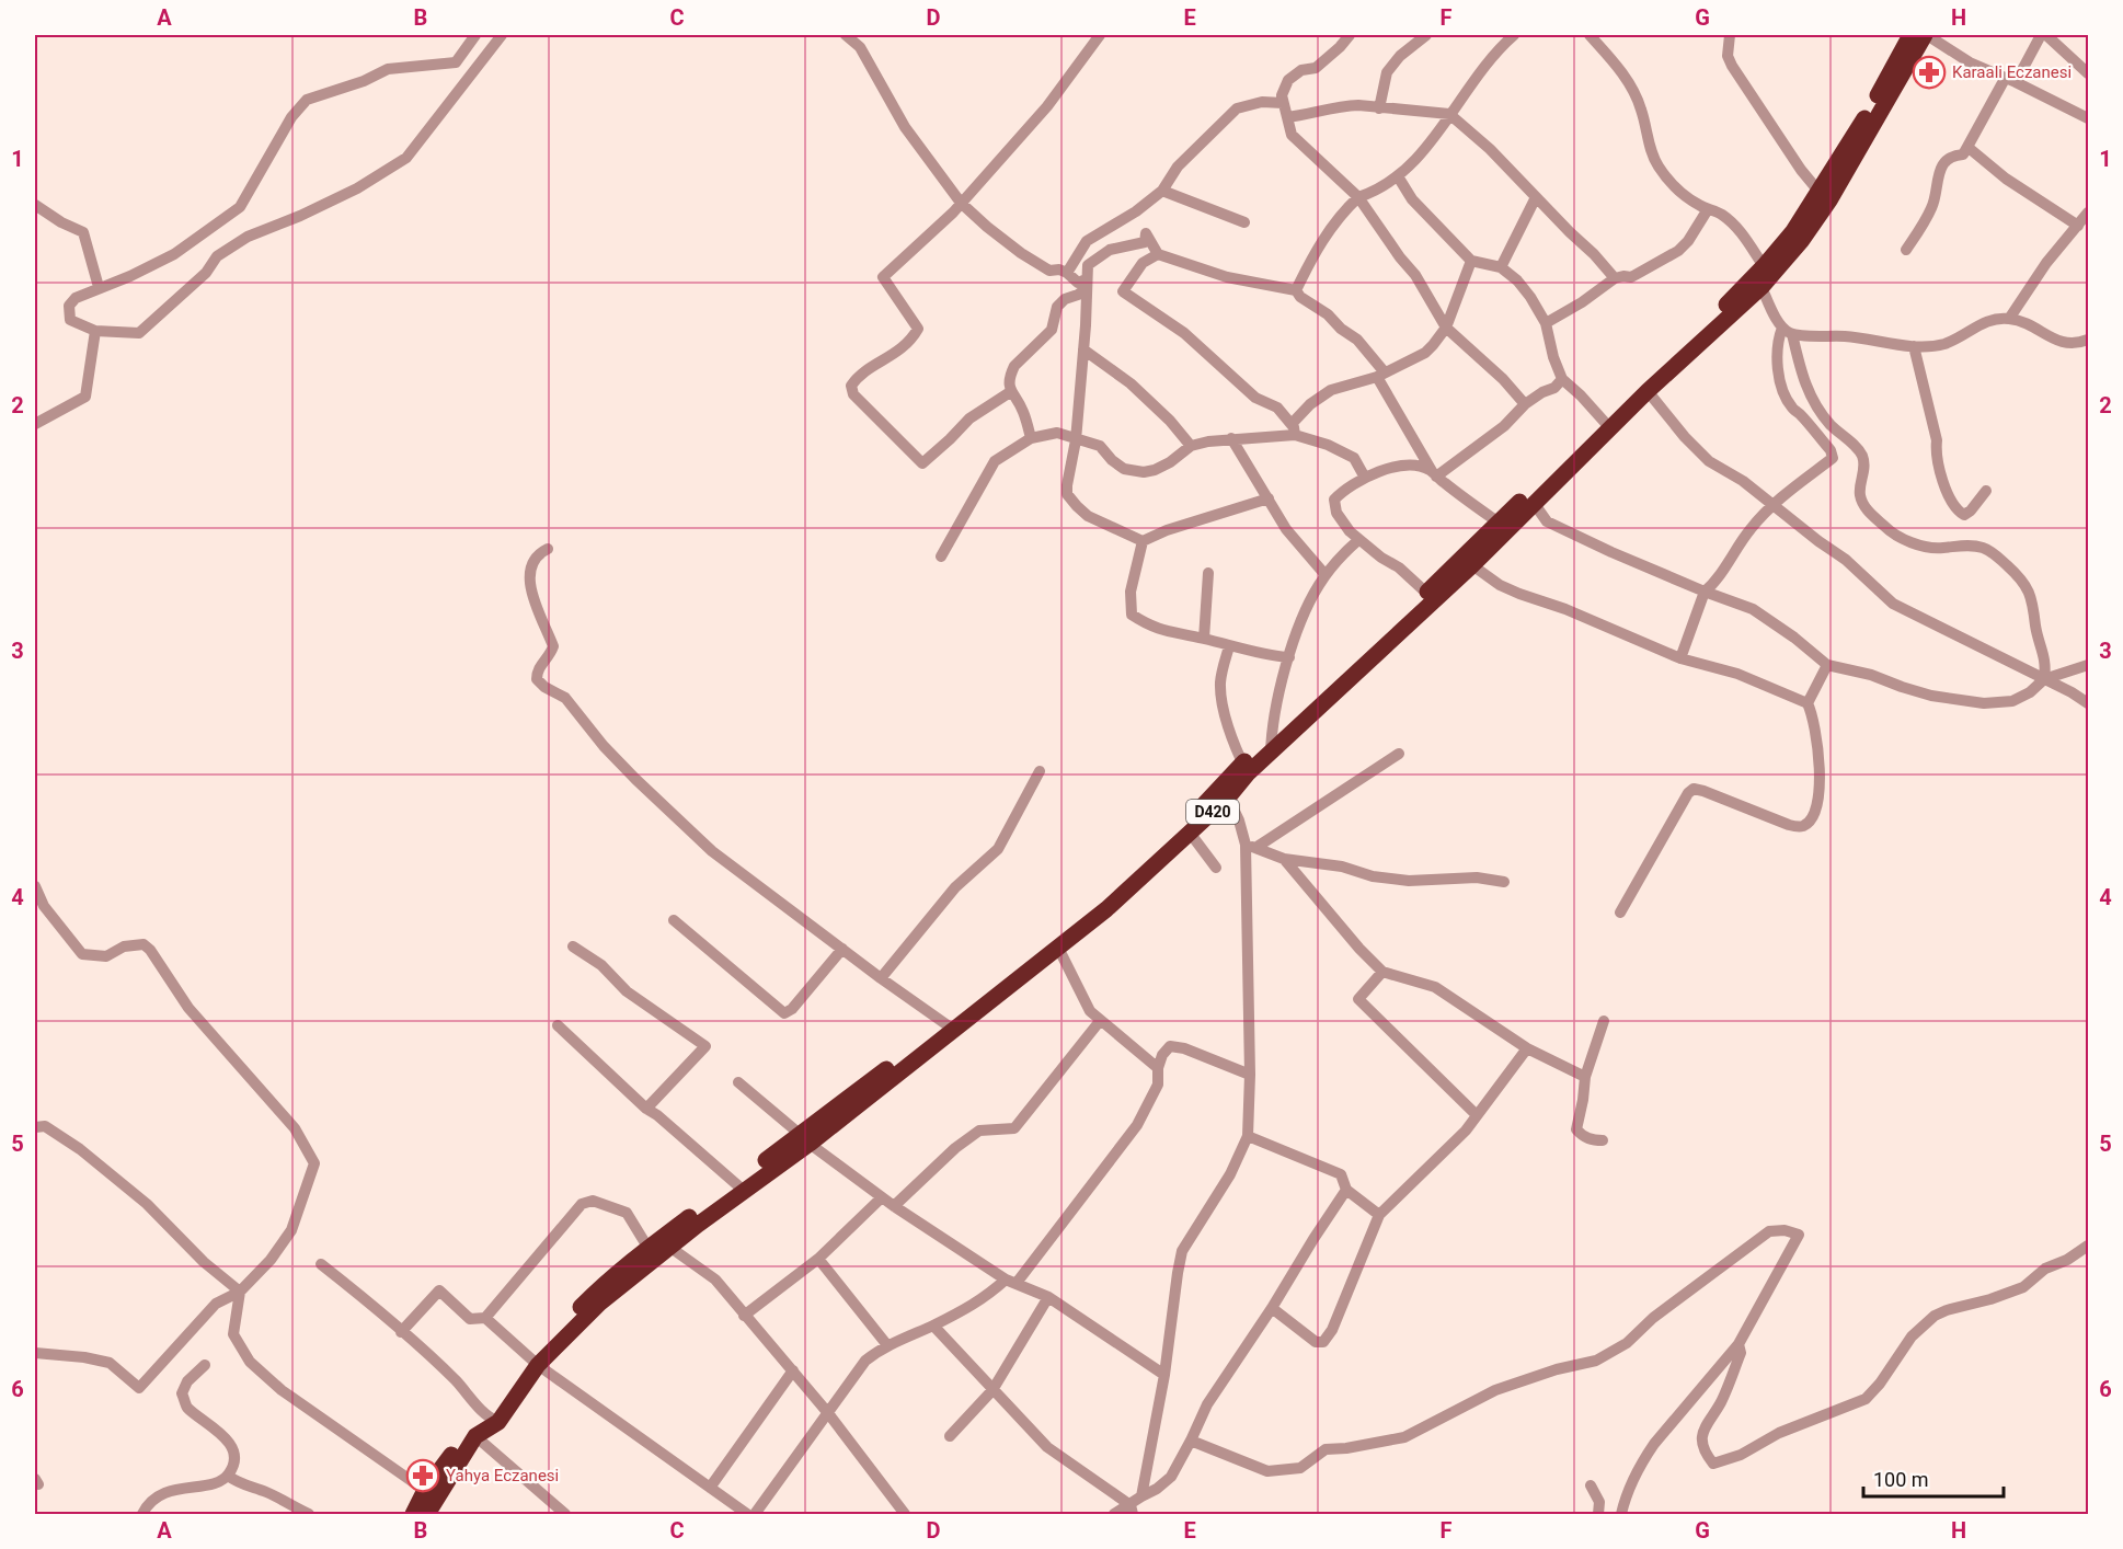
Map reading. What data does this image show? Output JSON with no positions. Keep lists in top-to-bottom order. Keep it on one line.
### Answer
{"streets":{"highway":["D420"]},"places":{"pharmacy":["Karaali Eczanesi","Yahya Eczanesi"]},"scale_bar":"100 m","grid":{"columns":["A","B","C","D","E","F","G","H"],"rows":["1","2","3","4","5","6"]}}
